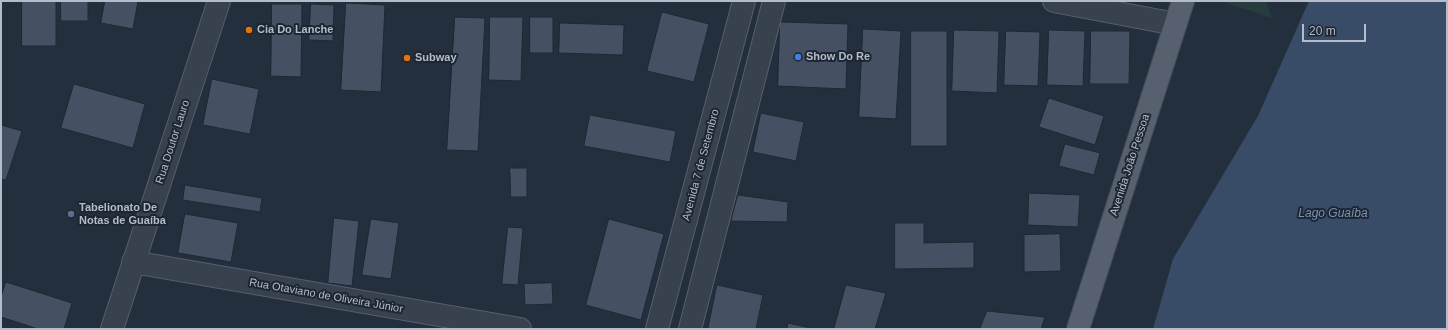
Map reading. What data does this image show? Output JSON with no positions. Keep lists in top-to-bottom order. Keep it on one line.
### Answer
{"streets":{"main road":["Avenida João Pessoa"],"street":["Rua Doutor Lauro","Avenida 7 de Setembro","Rua Otaviano de Oliveira Júnior"]},"crossings":[["Rua Doutor Lauro","Rua Otaviano de Oliveira Júnior"]],"water":["Lago Guaíba"],"places":["Cia Do Lanche","Show Do Re","Subway","Tabelionato De Notas de Guaíba"],"scale_bar":"20 m"}
